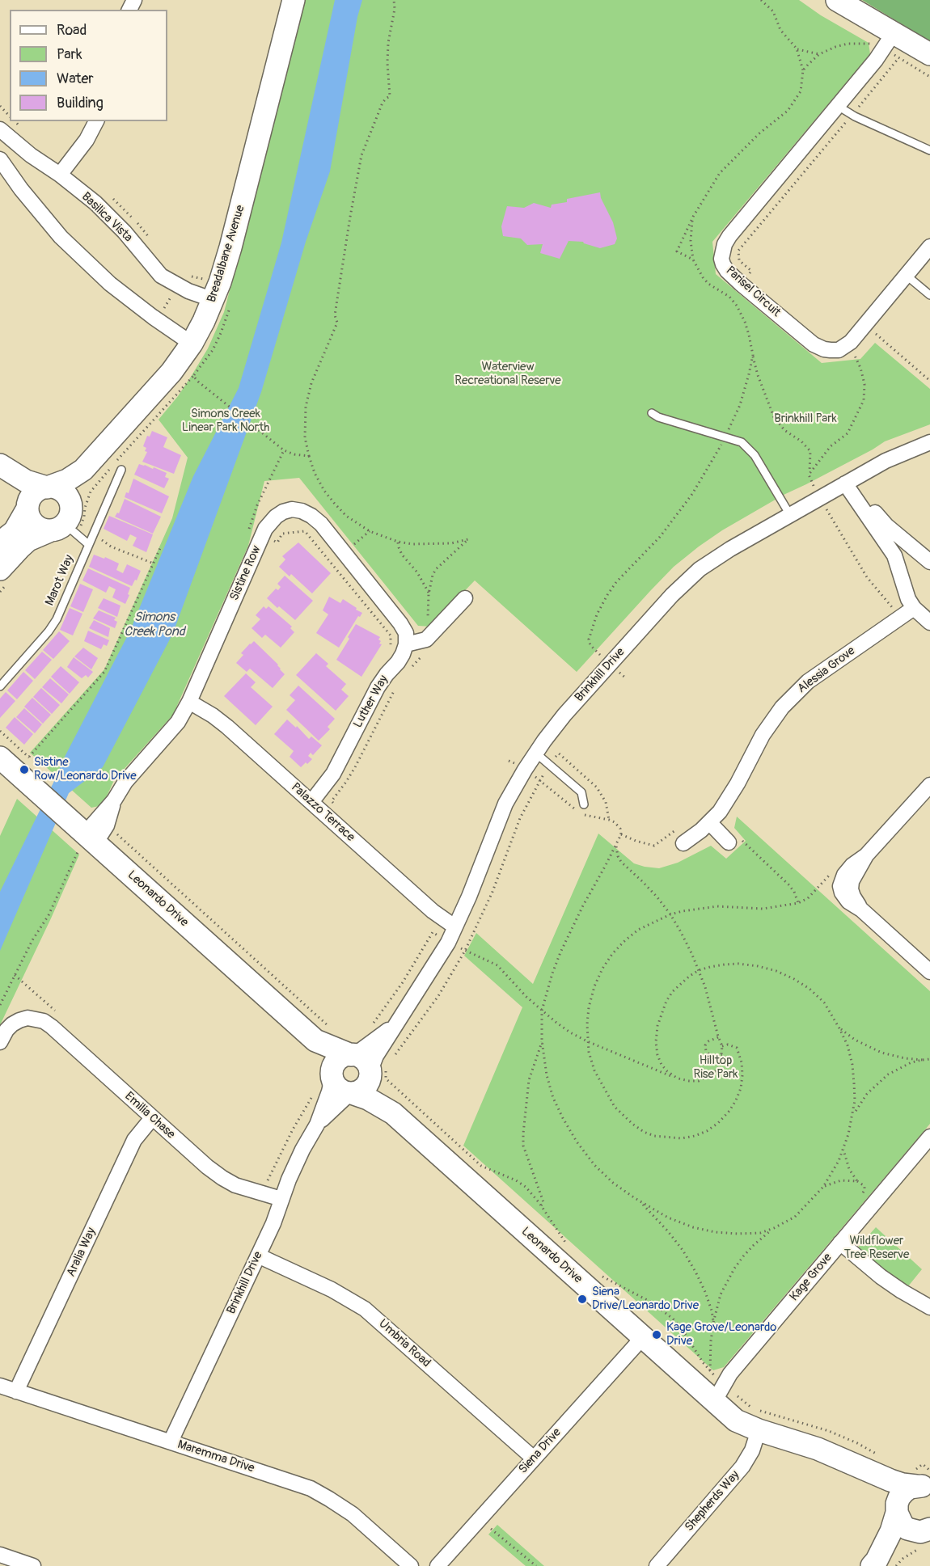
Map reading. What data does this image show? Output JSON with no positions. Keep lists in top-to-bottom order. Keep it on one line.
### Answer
{"streets":{"street":["Basilica Vista","Breadalbane Avenue","Parisel Circuit","Sistine Row","Alessia Grove","Brinkhill Drive","Luther Way","Palazzo Terrace","Leonardo Drive","Emilia Chase","Aralia Way","Kage Grove","Umbria Road","Siena Drive","Maremma Drive","Shepherds Way"],"lane":["Marot Way"]},"crossings":[["Basilica Vista","Breadalbane Avenue"],["Sistine Row","Luther Way"],["Sistine Row","Palazzo Terrace"],["Sistine Row","Leonardo Drive"],["Brinkhill Drive","Palazzo Terrace"],["Brinkhill Drive","Leonardo Drive"],["Brinkhill Drive","Emilia Chase"],["Brinkhill Drive","Umbria Road"],["Brinkhill Drive","Maremma Drive"],["Luther Way","Palazzo Terrace"],["Leonardo Drive","Kage Grove"],["Leonardo Drive","Siena Drive"],["Leonardo Drive","Shepherds Way"],["Emilia Chase","Aralia Way"],["Aralia Way","Maremma Drive"],["Umbria Road","Siena Drive"]],"water":["Simons Creek Pond"],"parks":["Waterview Recreational Reserve","Simons Creek Linear Park North","Brinkhill Park","Hilltop Rise Park","Wildflower Tree Reserve"],"places":["Sistine Row/Leonardo Drive","Siena Drive/Leonardo Drive","Kage Grove/Leonardo Drive"],"legend":["Road","Park","Water","Building"]}
